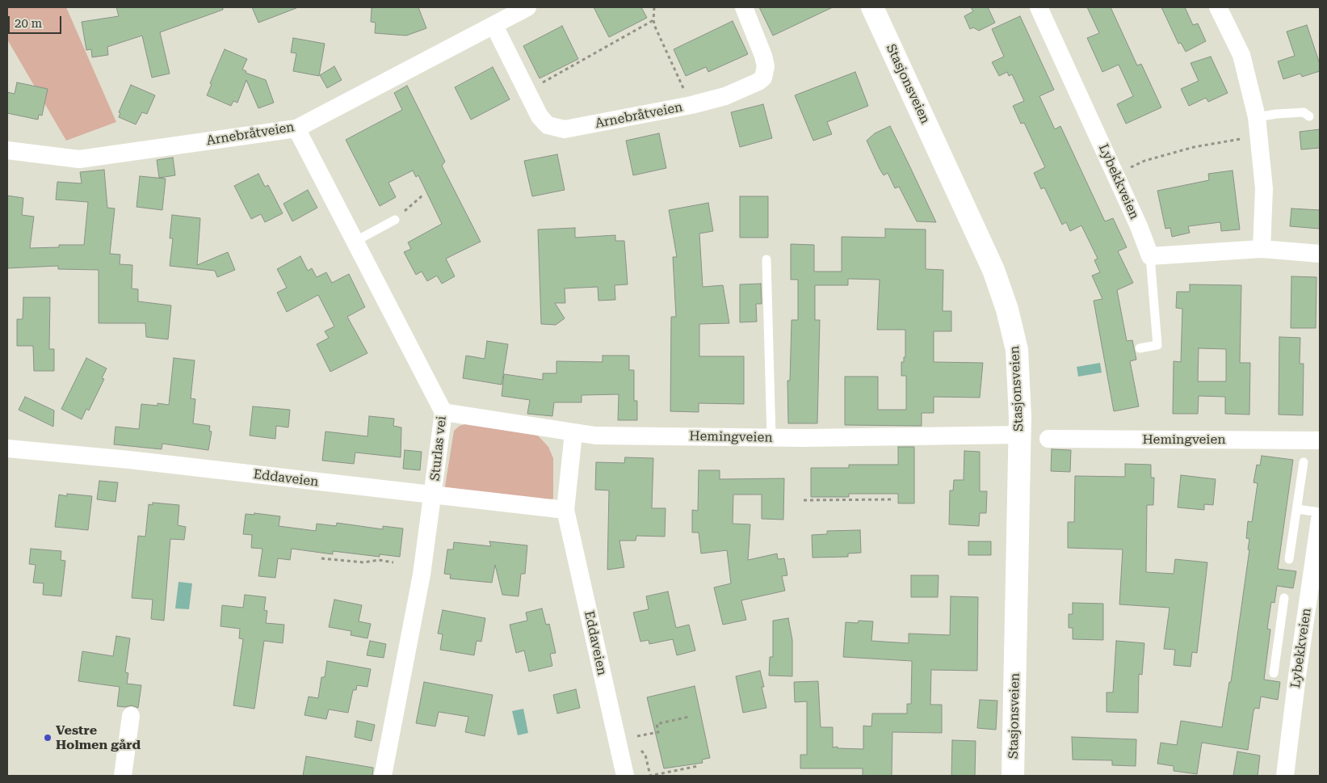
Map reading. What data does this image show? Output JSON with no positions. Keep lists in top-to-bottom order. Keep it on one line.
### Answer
{"streets":{"street":["Stasjonsveien","Arnebråtveien","Lybekkveien","Hemingveien","Sturlas vei","Eddaveien"]},"crossings":[["Stasjonsveien","Hemingveien"],["Arnebråtveien","Sturlas vei"],["Hemingveien","Sturlas vei"],["Hemingveien","Eddaveien"],["Sturlas vei","Eddaveien"]],"places":["Vestre Holmen gård"],"scale_bar":"20 m"}
